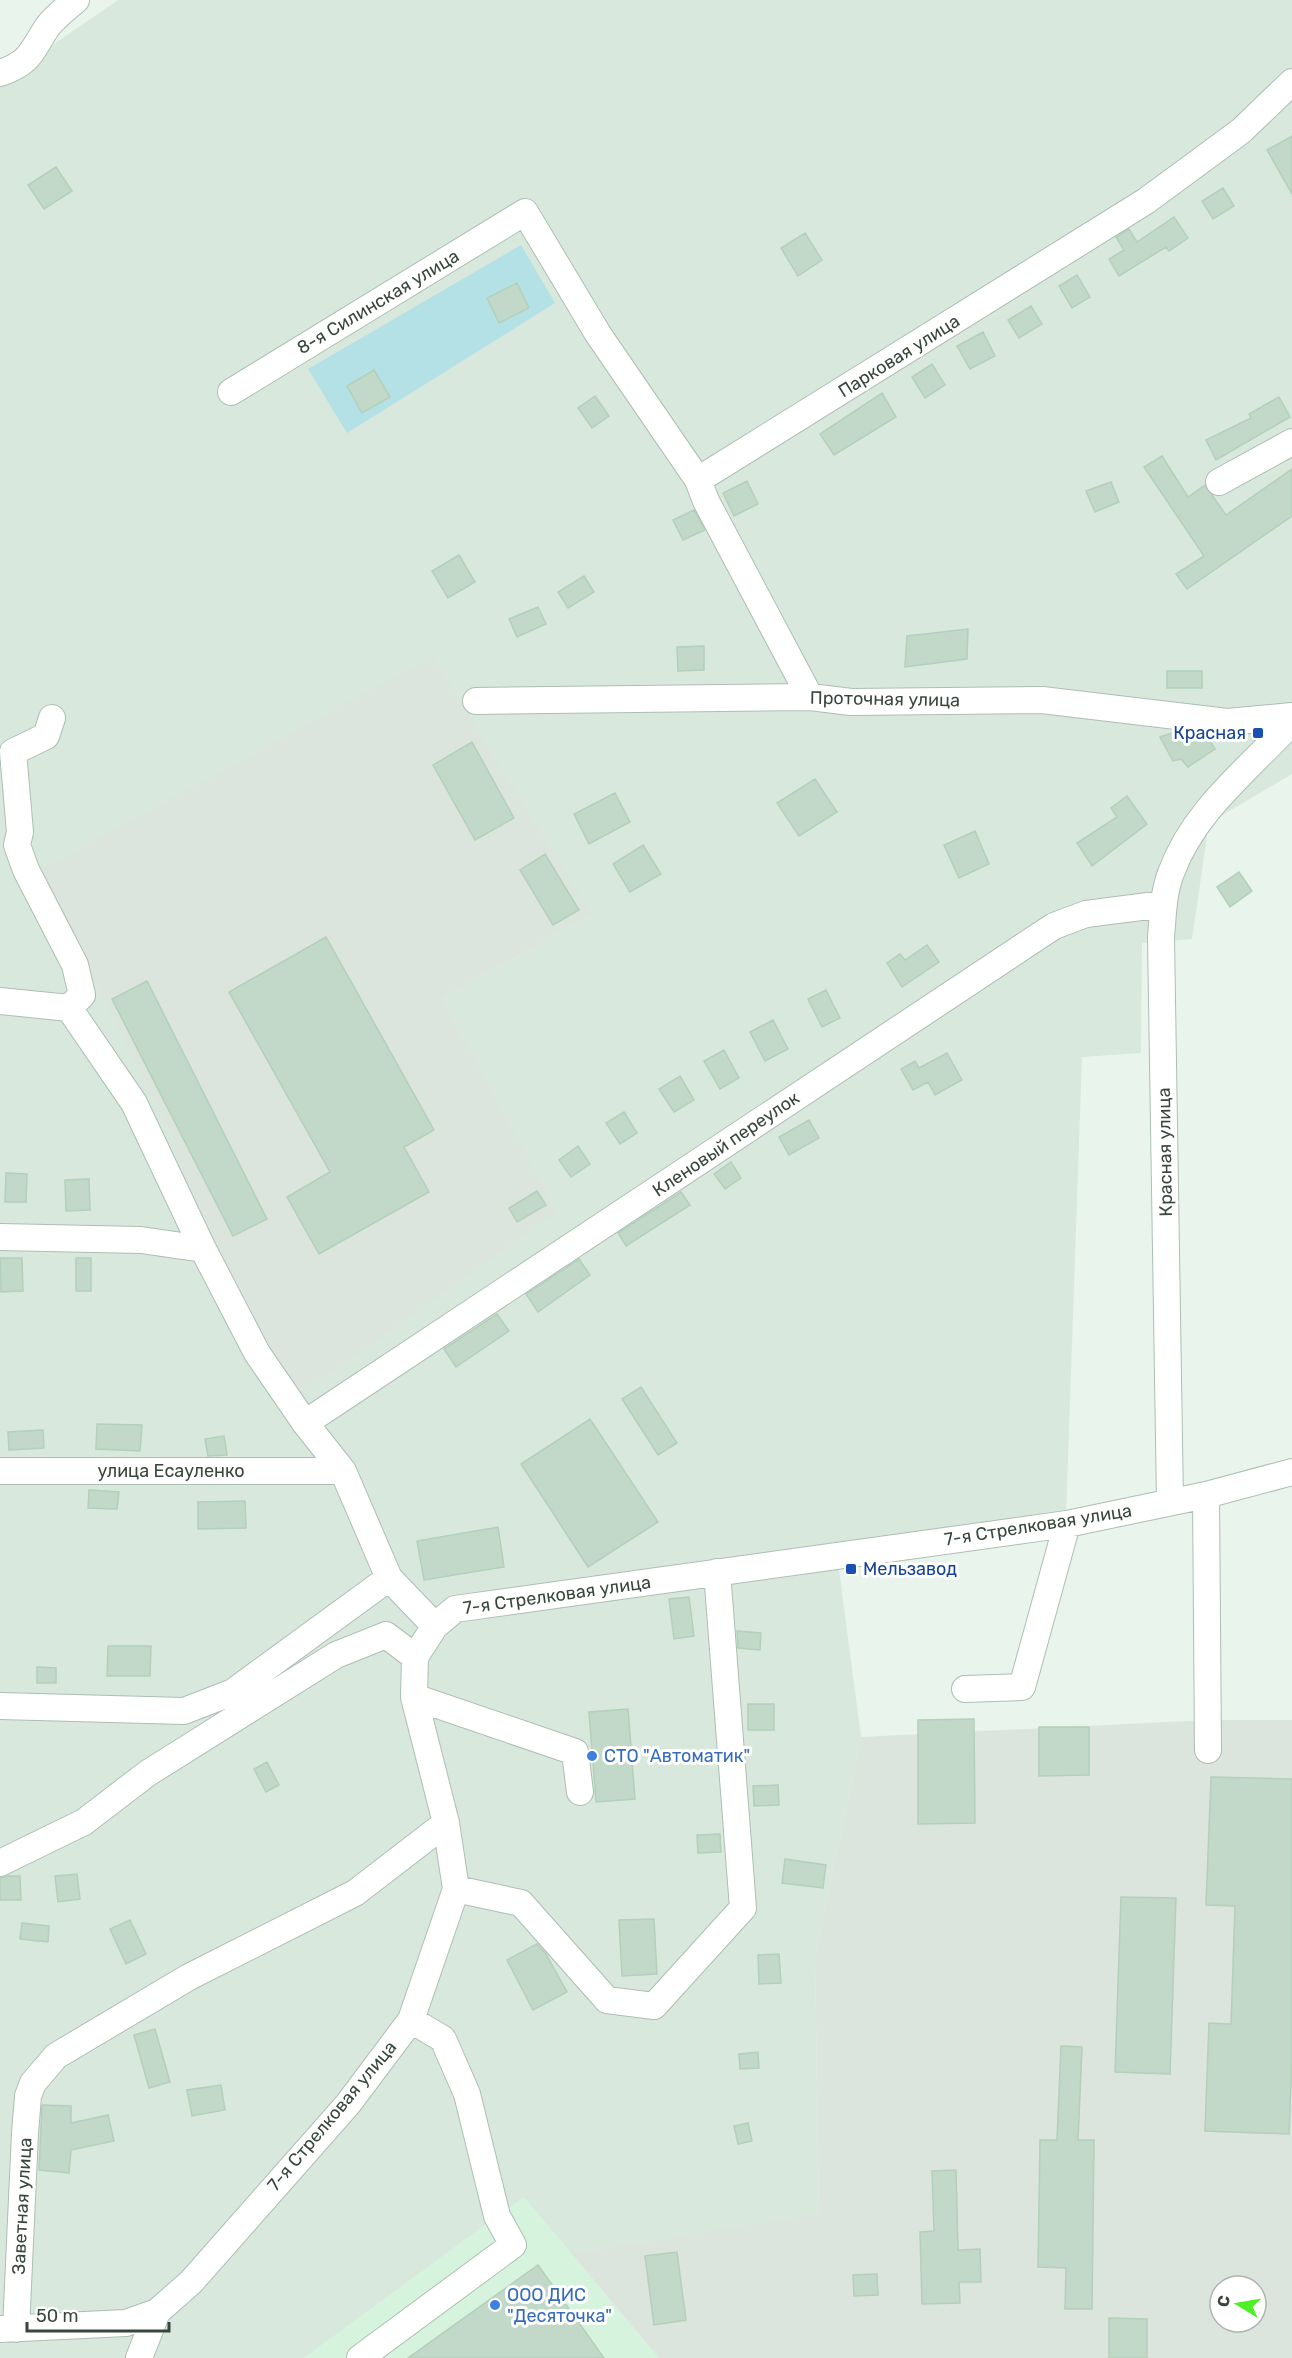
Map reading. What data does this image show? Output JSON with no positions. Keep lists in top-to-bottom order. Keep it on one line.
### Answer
{"streets":{"street":["8-я Силинская улица","Парковая улица","Проточная улица","Кленовый переулок","Красная улица","улица Есауленко","7-я Стрелковая улица","Заветная улица"]},"crossings":[["8-я Силинская улица","Парковая улица"],["Кленовый переулок","Красная улица"],["Красная улица","7-я Стрелковая улица"],["7-я Стрелковая улица","Заветная улица"]],"places":{"transit":["Красная","Мельзавод"],"other":["СТО \"Автоматик\"","ООО ДИС \"Десяточка\""]},"scale_bar":"50 m","north":"left"}
